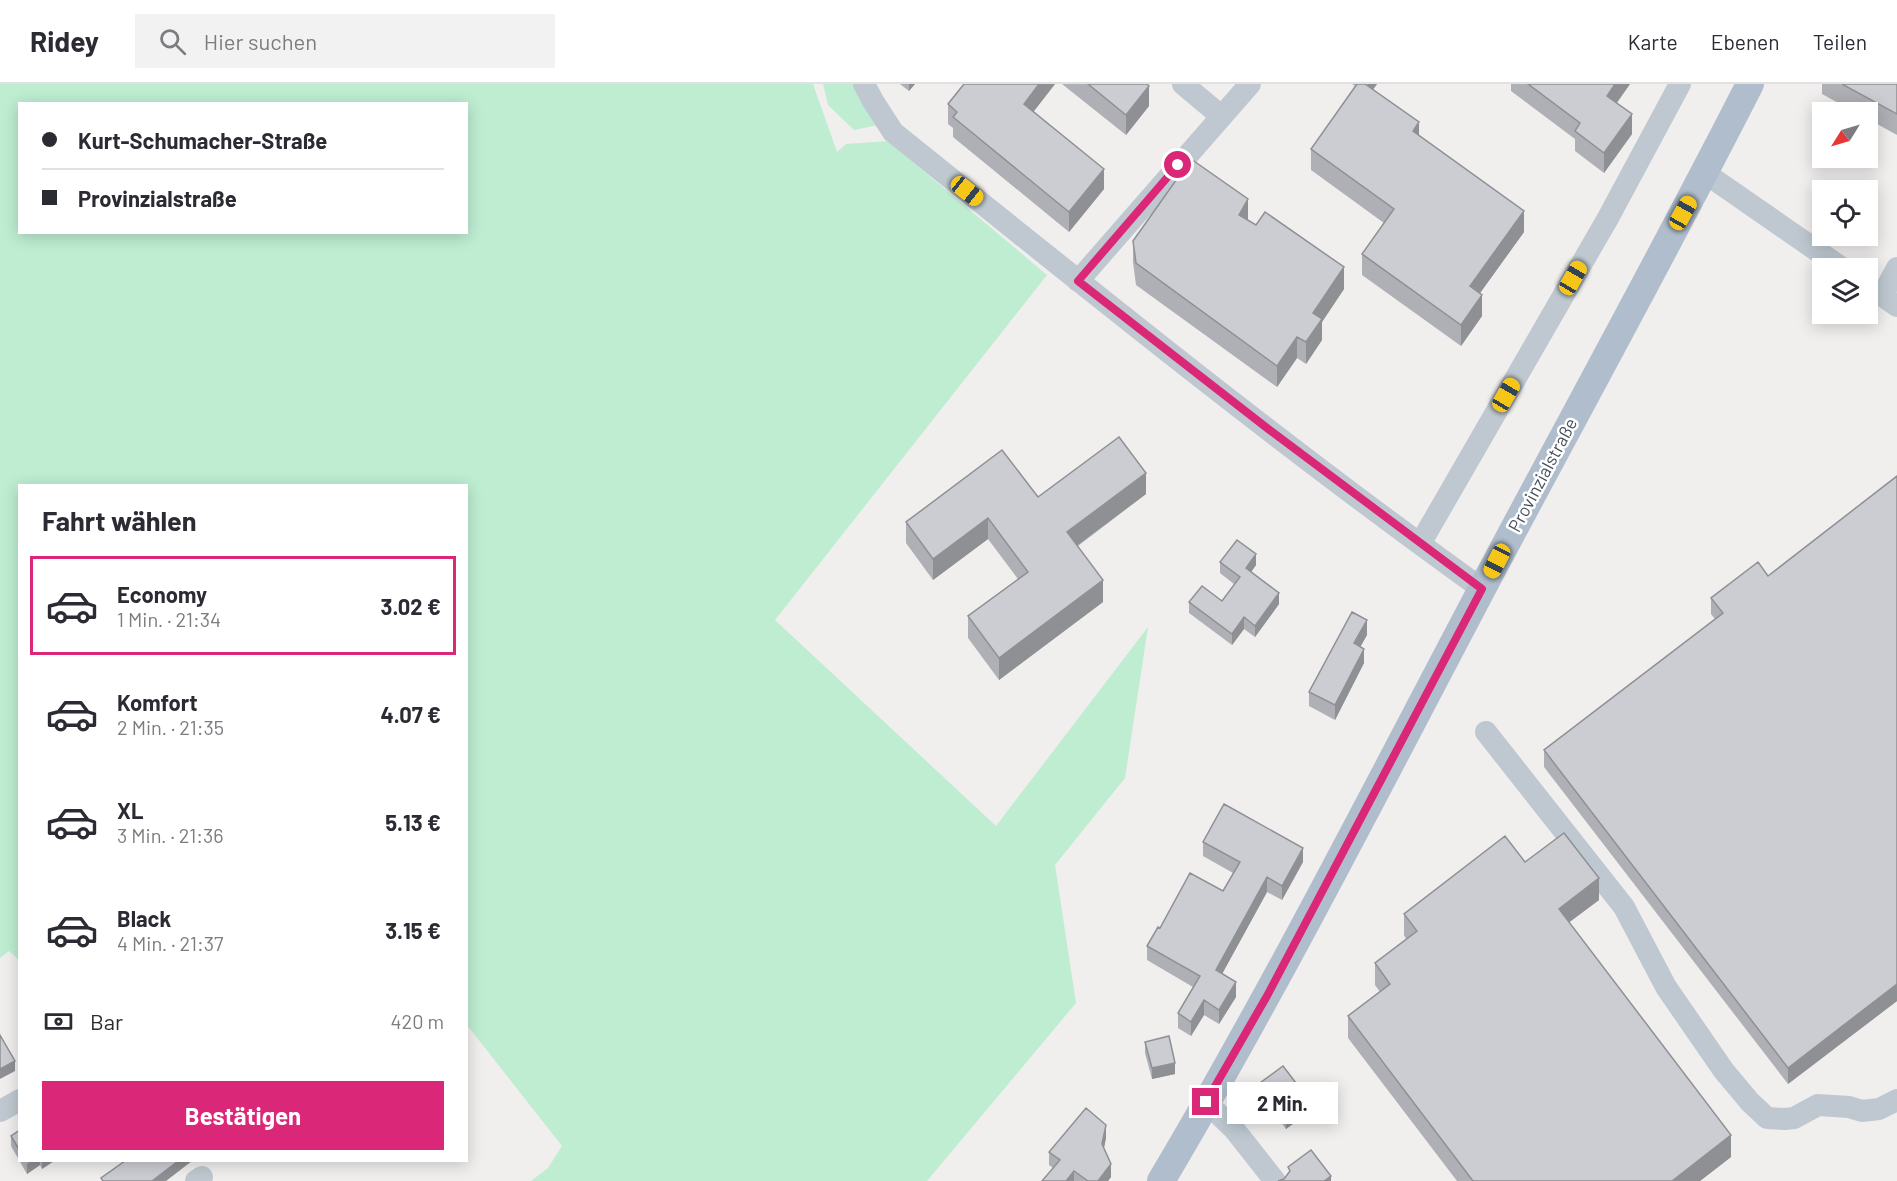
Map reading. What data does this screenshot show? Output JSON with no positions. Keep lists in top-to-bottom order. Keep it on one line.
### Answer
{"streets":{"main road":["Provinzialstraße"]},"north":"bottom left","page":{"header":"Ridey","search":"Hier suchen","nav":["Karte","Ebenen","Teilen"],"banner":["Kurt-Schumacher-Straße","Provinzialstraße"],"heading":"Fahrt wählen","list":[{"name":"Economy","note":"1 Min. · 21:34","value":"3.02 €"},{"name":"Komfort","note":"2 Min. · 21:35","value":"4.07 €"},{"name":"XL","note":"3 Min. · 21:36","value":"5.13 €"},{"name":"Black","note":"4 Min. · 21:37","value":"3.15 €"}],"pay":["Bar","420 m"],"buttons":"Bestätigen","bubble":"2 Min."}}
